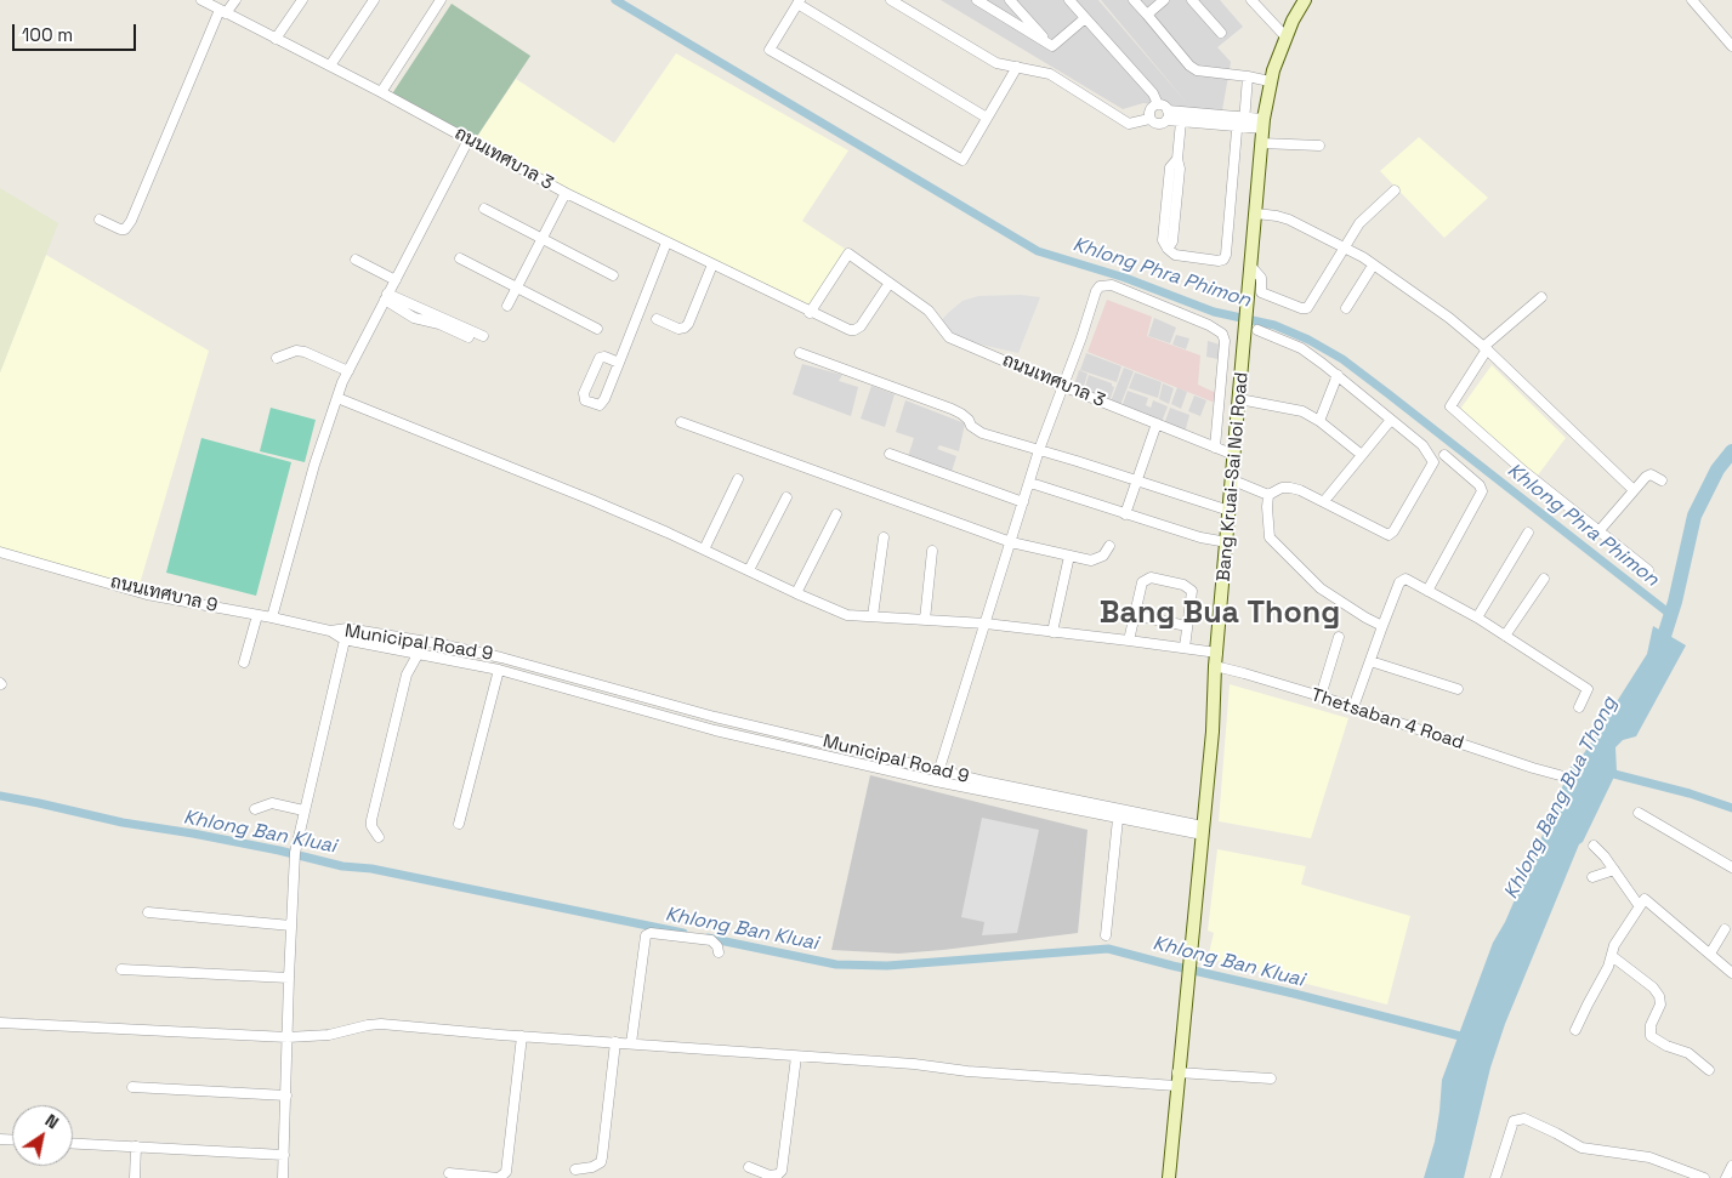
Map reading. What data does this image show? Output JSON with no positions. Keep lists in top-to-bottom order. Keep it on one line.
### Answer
{"streets":{"main road":["Bang Kruai-Sai Noi Road"],"street":["ถนนเทศบาล 3","ถนนเทศบาล 9","Municipal Road 9","Thetsaban 4 Road"]},"crossings":[["ถนนเทศบาล 3","Bang Kruai-Sai Noi Road"],["Bang Kruai-Sai Noi Road","Municipal Road 9"],["Bang Kruai-Sai Noi Road","Thetsaban 4 Road"],["ถนนเทศบาล 9","Municipal Road 9"]],"districts":["Bang Bua Thong"],"water":["Khlong Phra Phimon","Khlong Bang Bua Thong","Khlong Ban Kluai"],"scale_bar":"100 m","north":"top right"}
